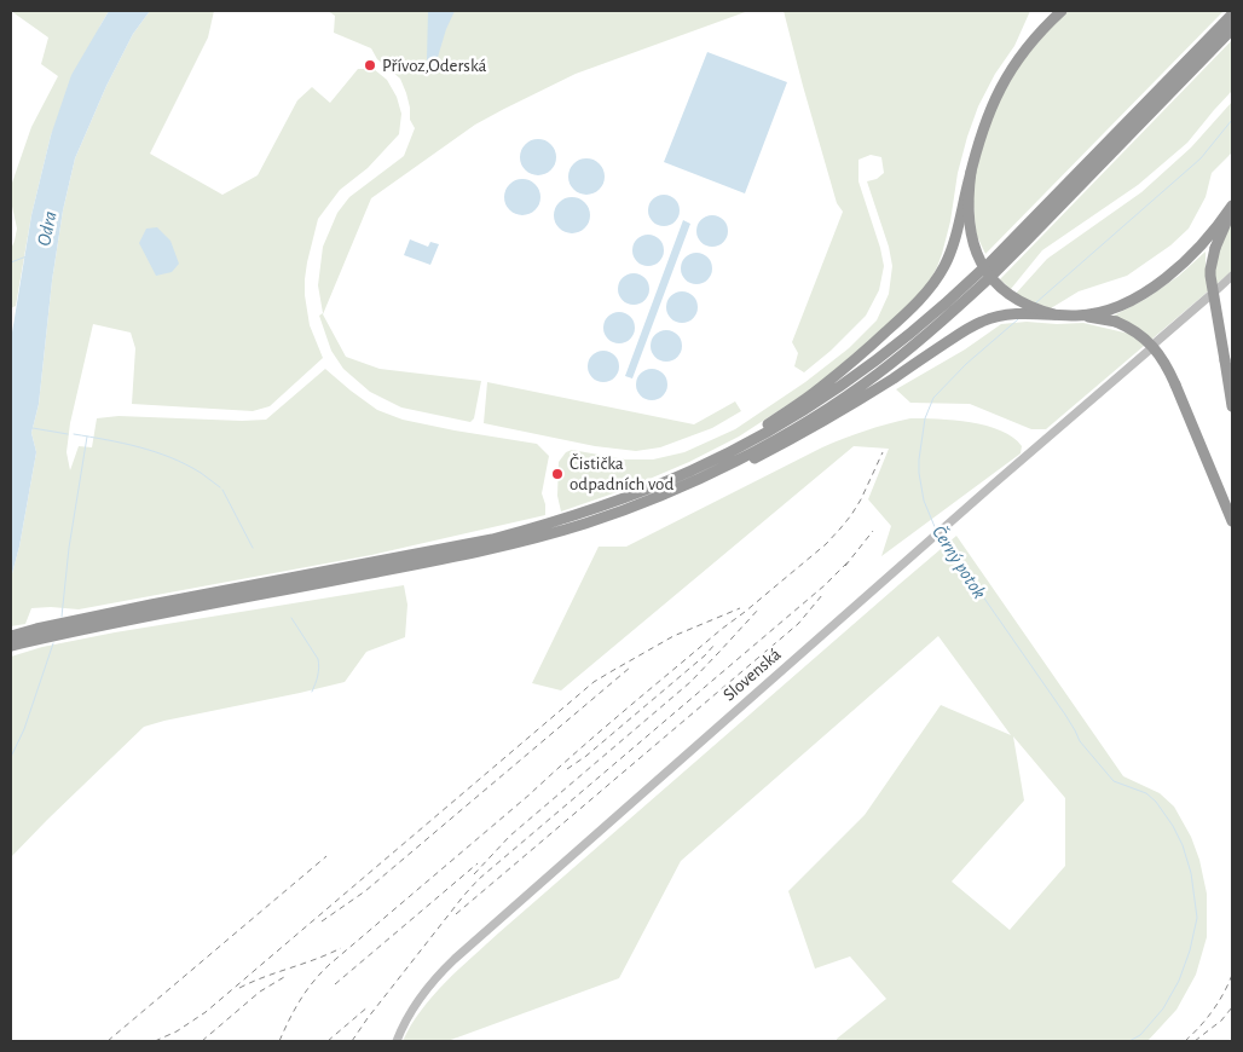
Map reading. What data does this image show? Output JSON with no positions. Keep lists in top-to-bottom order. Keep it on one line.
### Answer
{"streets":{"street":["Slovenská"]},"water":["Odra","Černý potok"],"places":["Přívoz,Oderská","Čistička odpadních vod"]}
